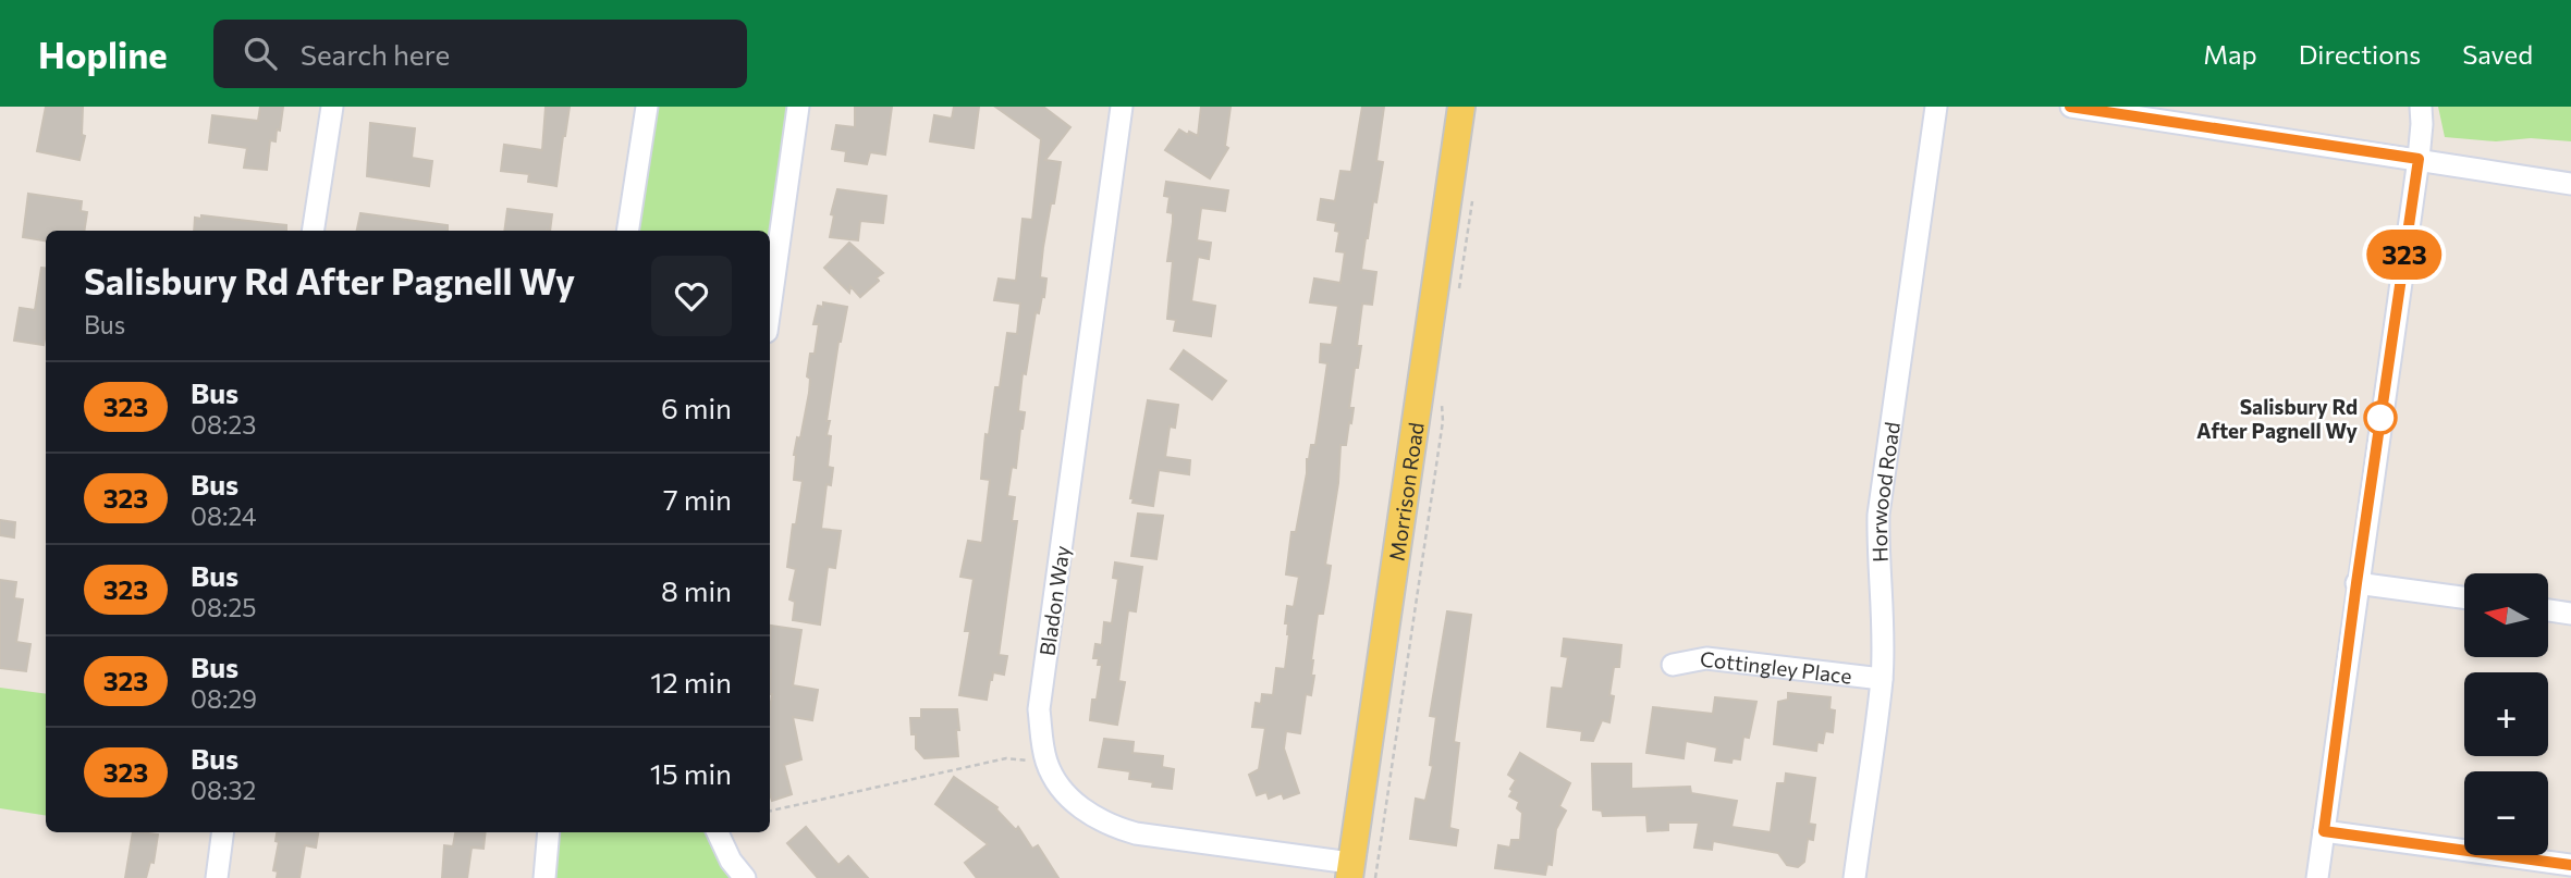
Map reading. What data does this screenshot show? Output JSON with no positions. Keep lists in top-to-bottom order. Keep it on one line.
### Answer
{"streets":{"main road":["Morrison Road"],"street":["Horwood Road","Bladon Way","Cottingley Place"]},"crossings":[["Morrison Road","Bladon Way"],["Horwood Road","Cottingley Place"]],"places":["Salisbury Rd After Pagnell Wy"],"lines":["bus line 323"],"north":"left","page":{"header":"Hopline","search":"Search here","nav":["Map","Directions","Saved"],"on_map":"323","heading":["Salisbury Rd After Pagnell Wy","Bus"],"list":[{"mark":"323","name":"Bus","note":"08:23","value":"6 min"},{"mark":"323","name":"Bus","note":"08:24","value":"7 min"},{"mark":"323","name":"Bus","note":"08:25","value":"8 min"},{"mark":"323","name":"Bus","note":"08:29","value":"12 min"},{"mark":"323","name":"Bus","note":"08:32","value":"15 min"}],"map_buttons":["+","−"]}}
